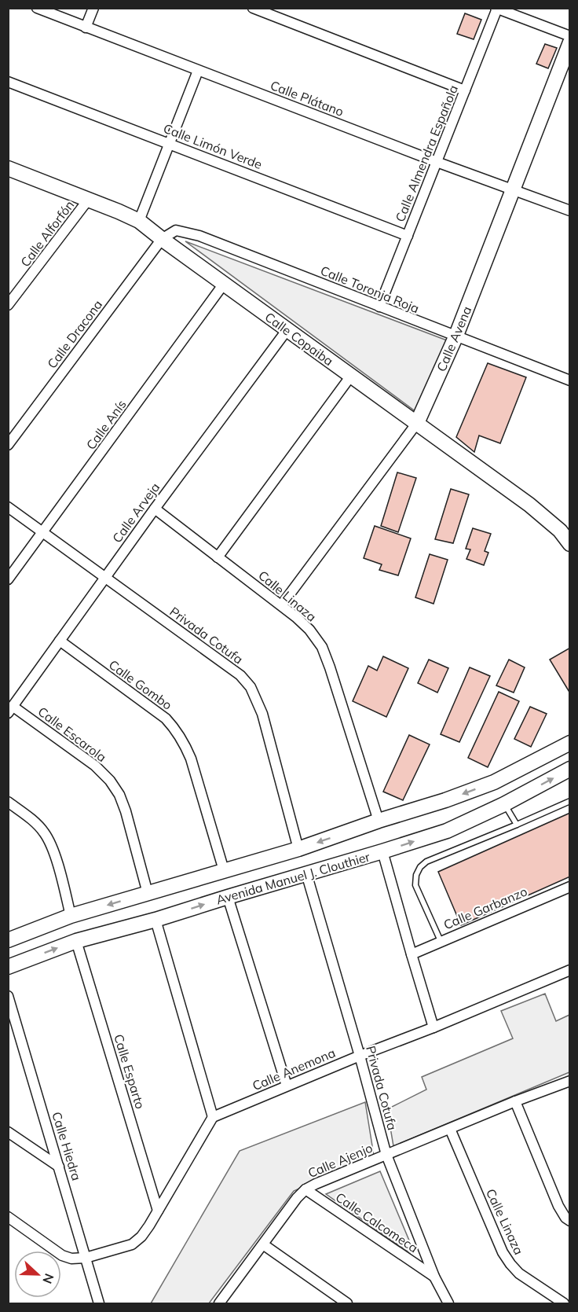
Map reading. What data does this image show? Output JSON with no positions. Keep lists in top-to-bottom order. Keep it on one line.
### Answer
{"streets":{"main road":["Calle Copaiba","Calle Avena","Avenida Manuel J. Clouthier"],"street":["Calle Plátano","Calle Limón Verde","Calle Almendra Española","Calle Alforfón","Calle Toronja Roja","Calle Dracona","Calle Anís","Calle Arveja","Calle Linaza","Privada Cotufa","Calle Gombo","Calle Escarola","Calle Garbanzo","Calle Anemona","Calle Esparto","Calle Hiedra","Calle Ajenjo","Calle Calcomeca"]},"crossings":[["Calle Plátano","Calle Almendra Española"],["Calle Plátano","Calle Avena"],["Calle Limón Verde","Calle Almendra Española"],["Calle Almendra Española","Calle Toronja Roja"],["Calle Alforfón","Calle Copaiba"],["Calle Toronja Roja","Calle Dracona"],["Calle Toronja Roja","Calle Copaiba"],["Calle Toronja Roja","Calle Avena"],["Calle Dracona","Calle Copaiba"],["Calle Copaiba","Calle Avena"],["Calle Copaiba","Calle Anís"],["Calle Copaiba","Calle Arveja"],["Calle Avena","Calle Linaza"],["Calle Anís","Privada Cotufa"],["Calle Arveja","Calle Linaza"],["Calle Arveja","Privada Cotufa"],["Calle Arveja","Calle Gombo"],["Calle Arveja","Calle Escarola"],["Calle Linaza","Avenida Manuel J. Clouthier"],["Calle Linaza","Calle Ajenjo"],["Privada Cotufa","Avenida Manuel J. Clouthier"],["Privada Cotufa","Calle Anemona"],["Privada Cotufa","Calle Ajenjo"],["Privada Cotufa","Calle Calcomeca"],["Calle Gombo","Avenida Manuel J. Clouthier"],["Calle Escarola","Avenida Manuel J. Clouthier"],["Avenida Manuel J. Clouthier","Calle Esparto"],["Calle Ajenjo","Calle Calcomeca"]],"north":"right"}
